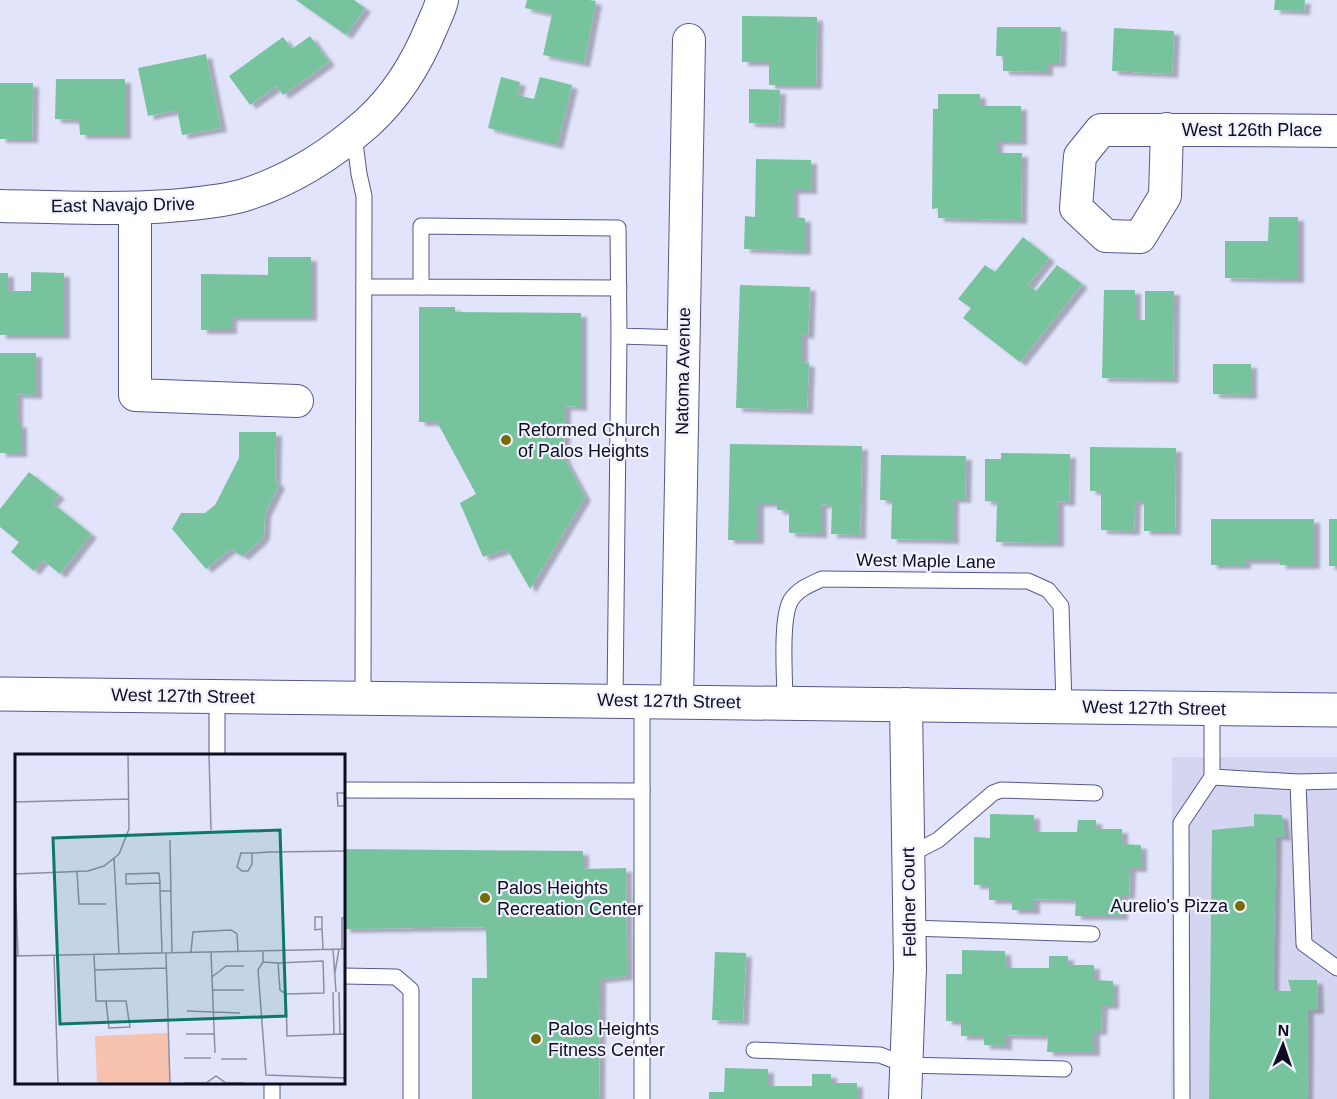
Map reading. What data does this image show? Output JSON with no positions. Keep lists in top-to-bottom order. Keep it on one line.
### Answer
{"streets":{"main road":["West 127th Street"],"street":["West 126th Place","East Navajo Drive","Natoma Avenue","Feldner Court"],"lane":["West Maple Lane"]},"crossings":[["Natoma Avenue","West 127th Street"],["West Maple Lane","West 127th Street"],["West 127th Street","Feldner Court"]],"places":["Reformed Church of Palos Heights","Palos Heights Recreation Center","Aurelio's Pizza","Palos Heights Fitness Center"],"north":"top"}
